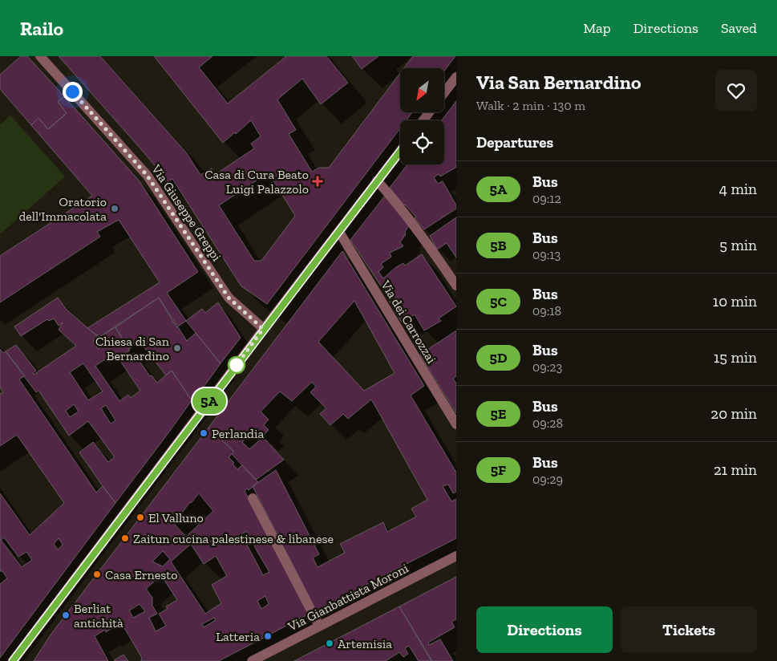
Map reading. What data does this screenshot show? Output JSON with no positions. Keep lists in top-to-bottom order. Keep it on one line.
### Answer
{"streets":{"street":["Via Giuseppe Greppi","Via dei Carrozzai","Via Gianbattista Moroni"]},"places":{"health":["Casa di Cura Beato Luigi Palazzolo"],"other":["Oratorio dell'Immacolata","Chiesa di San Bernardino","Perlandia","El Valluno","Zaitun cucina palestinese & libanese","Casa Ernesto","Berliat antichità","Latteria","Artemisia"]},"lines":["bus line 5A"],"north":"bottom left","page":{"header":"Railo","nav":["Map","Directions","Saved"],"on_map":"5A","heading":[["Via San Bernardino","Walk · 2 min · 130 m"],"Departures"],"list":[{"mark":"5A","name":"Bus","note":"09:12","value":"4 min"},{"mark":"5B","name":"Bus","note":"09:13","value":"5 min"},{"mark":"5C","name":"Bus","note":"09:18","value":"10 min"},{"mark":"5D","name":"Bus","note":"09:23","value":"15 min"},{"mark":"5E","name":"Bus","note":"09:28","value":"20 min"},{"mark":"5F","name":"Bus","note":"09:29","value":"21 min"}],"buttons":["Directions","Tickets"]}}
